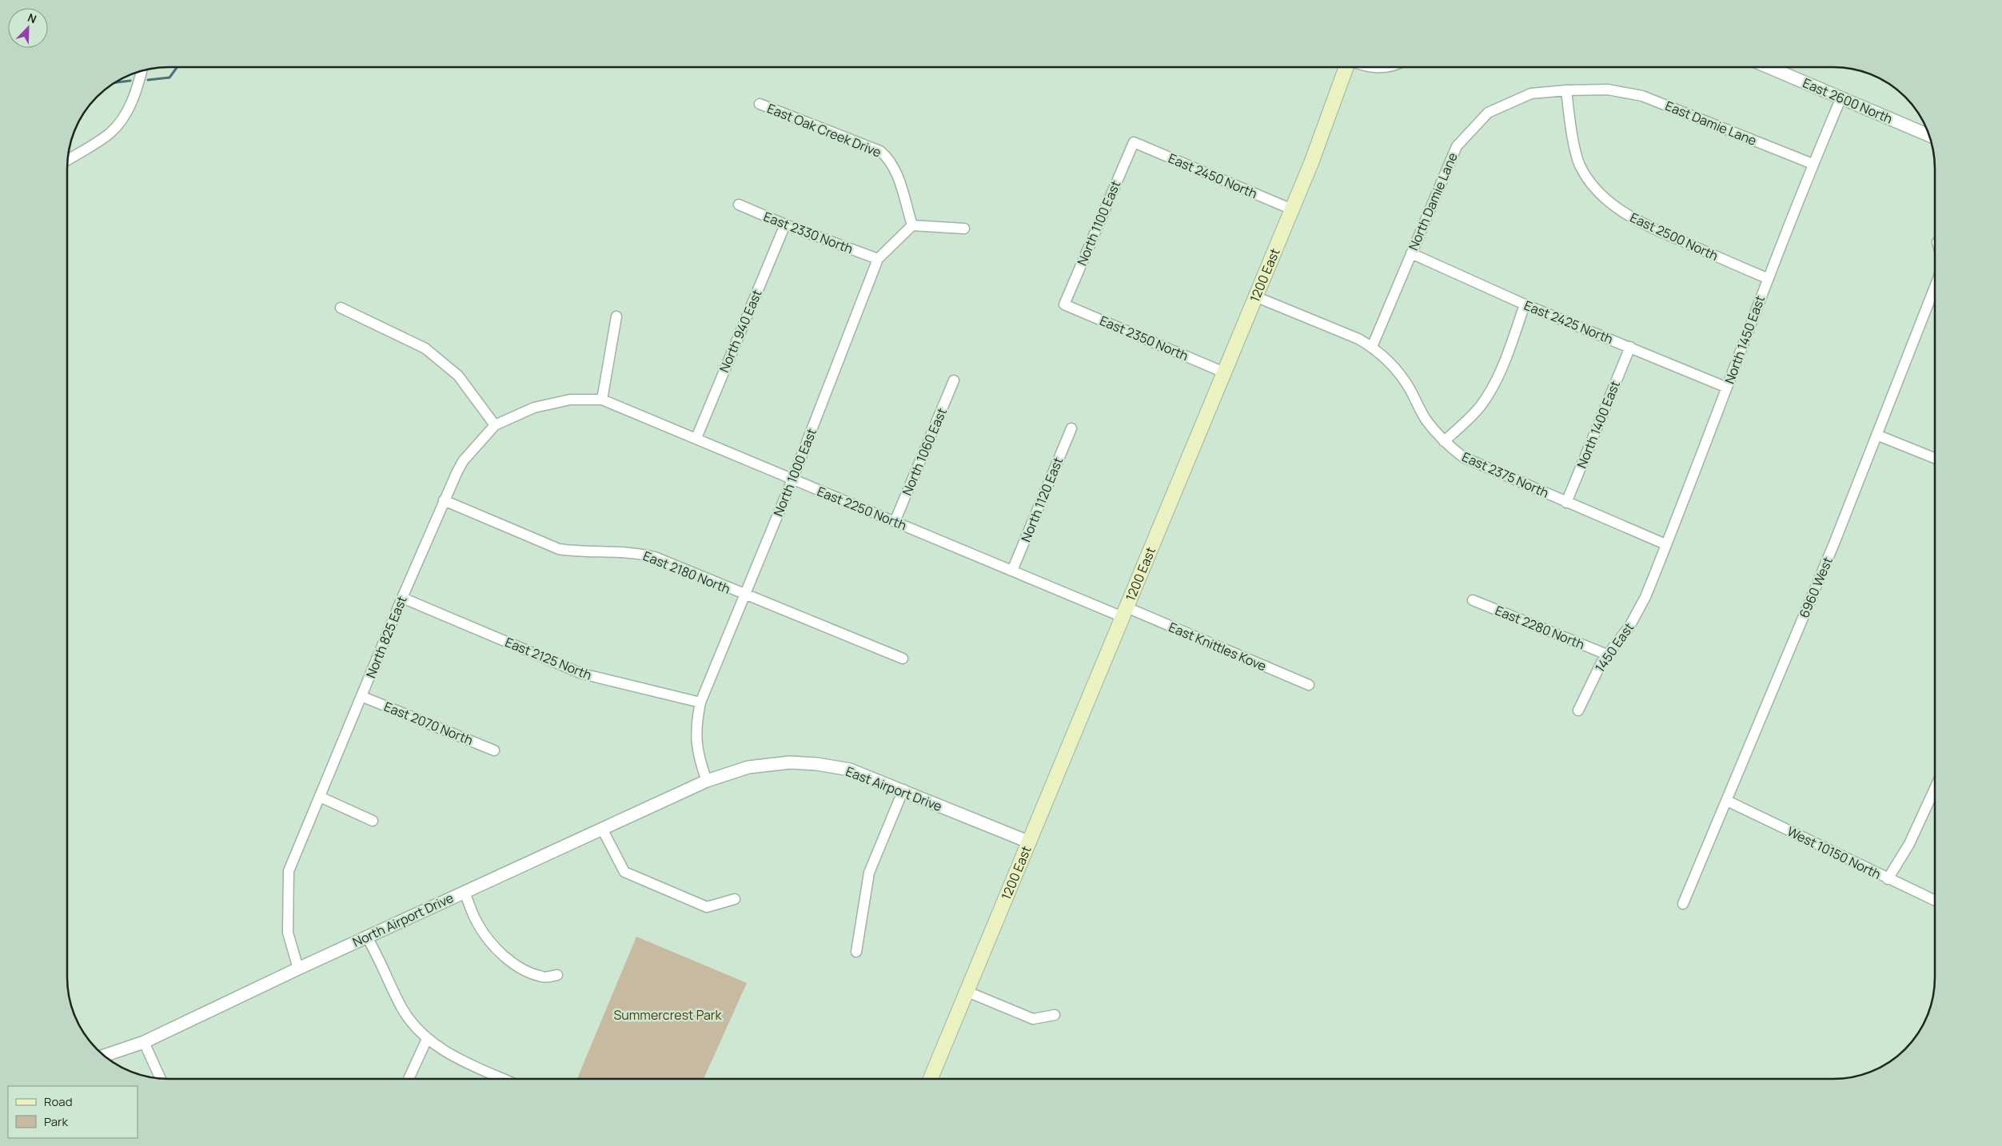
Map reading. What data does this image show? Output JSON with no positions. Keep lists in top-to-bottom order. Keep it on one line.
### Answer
{"streets":{"main road":["1200 East"],"street":["East 2600 North","East Damie Lane","East Oak Creek Drive","East 2450 North","North Damie Lane","North 1100 East","East 2330 North","East 2500 North","East 2425 North","North 940 East","East 2350 North","North 1450 East","North 1400 East","North 1060 East","North 1000 East","East 2375 North","North 1120 East","East 2250 North","East 2180 North","6960 West","East 2280 North","North 825 East","East Knittles Kove","1450 East","East 2125 North","East 2070 North","East Airport Drive","West 10150 North","North Airport Drive"]},"crossings":[["East 2600 North","North 1450 East"],["East Damie Lane","North Damie Lane"],["East Damie Lane","North 1450 East"],["East Oak Creek Drive","North 1000 East"],["East 2450 North","North 1100 East"],["East 2450 North","1200 East"],["North Damie Lane","East 2500 North"],["North Damie Lane","East 2425 North"],["North Damie Lane","East 2375 North"],["North 1100 East","East 2350 North"],["East 2330 North","North 940 East"],["East 2330 North","North 1000 East"],["East 2500 North","North 1450 East"],["1200 East","East 2350 North"],["1200 East","East 2375 North"],["1200 East","East 2250 North"],["1200 East","East Knittles Kove"],["1200 East","East Airport Drive"],["East 2425 North","North 1450 East"],["East 2425 North","North 1400 East"],["North 940 East","East 2250 North"],["North 1450 East","East 2375 North"],["North 1450 East","1450 East"],["North 1400 East","East 2375 North"],["North 1060 East","East 2250 North"],["North 1000 East","East 2250 North"],["North 1000 East","East 2180 North"],["North 1000 East","East 2125 North"],["North 1000 East","East Airport Drive"],["North 1000 East","North Airport Drive"],["North 1120 East","East 2250 North"],["East 2250 North","North 825 East"],["East 2250 North","East Knittles Kove"],["East 2180 North","North 825 East"],["6960 West","West 10150 North"],["East 2280 North","1450 East"],["North 825 East","East 2125 North"],["North 825 East","East 2070 North"],["North 825 East","North Airport Drive"],["East Airport Drive","North Airport Drive"]],"parks":["Summercrest Park"],"legend":["Road","Park"],"north":"top right"}
